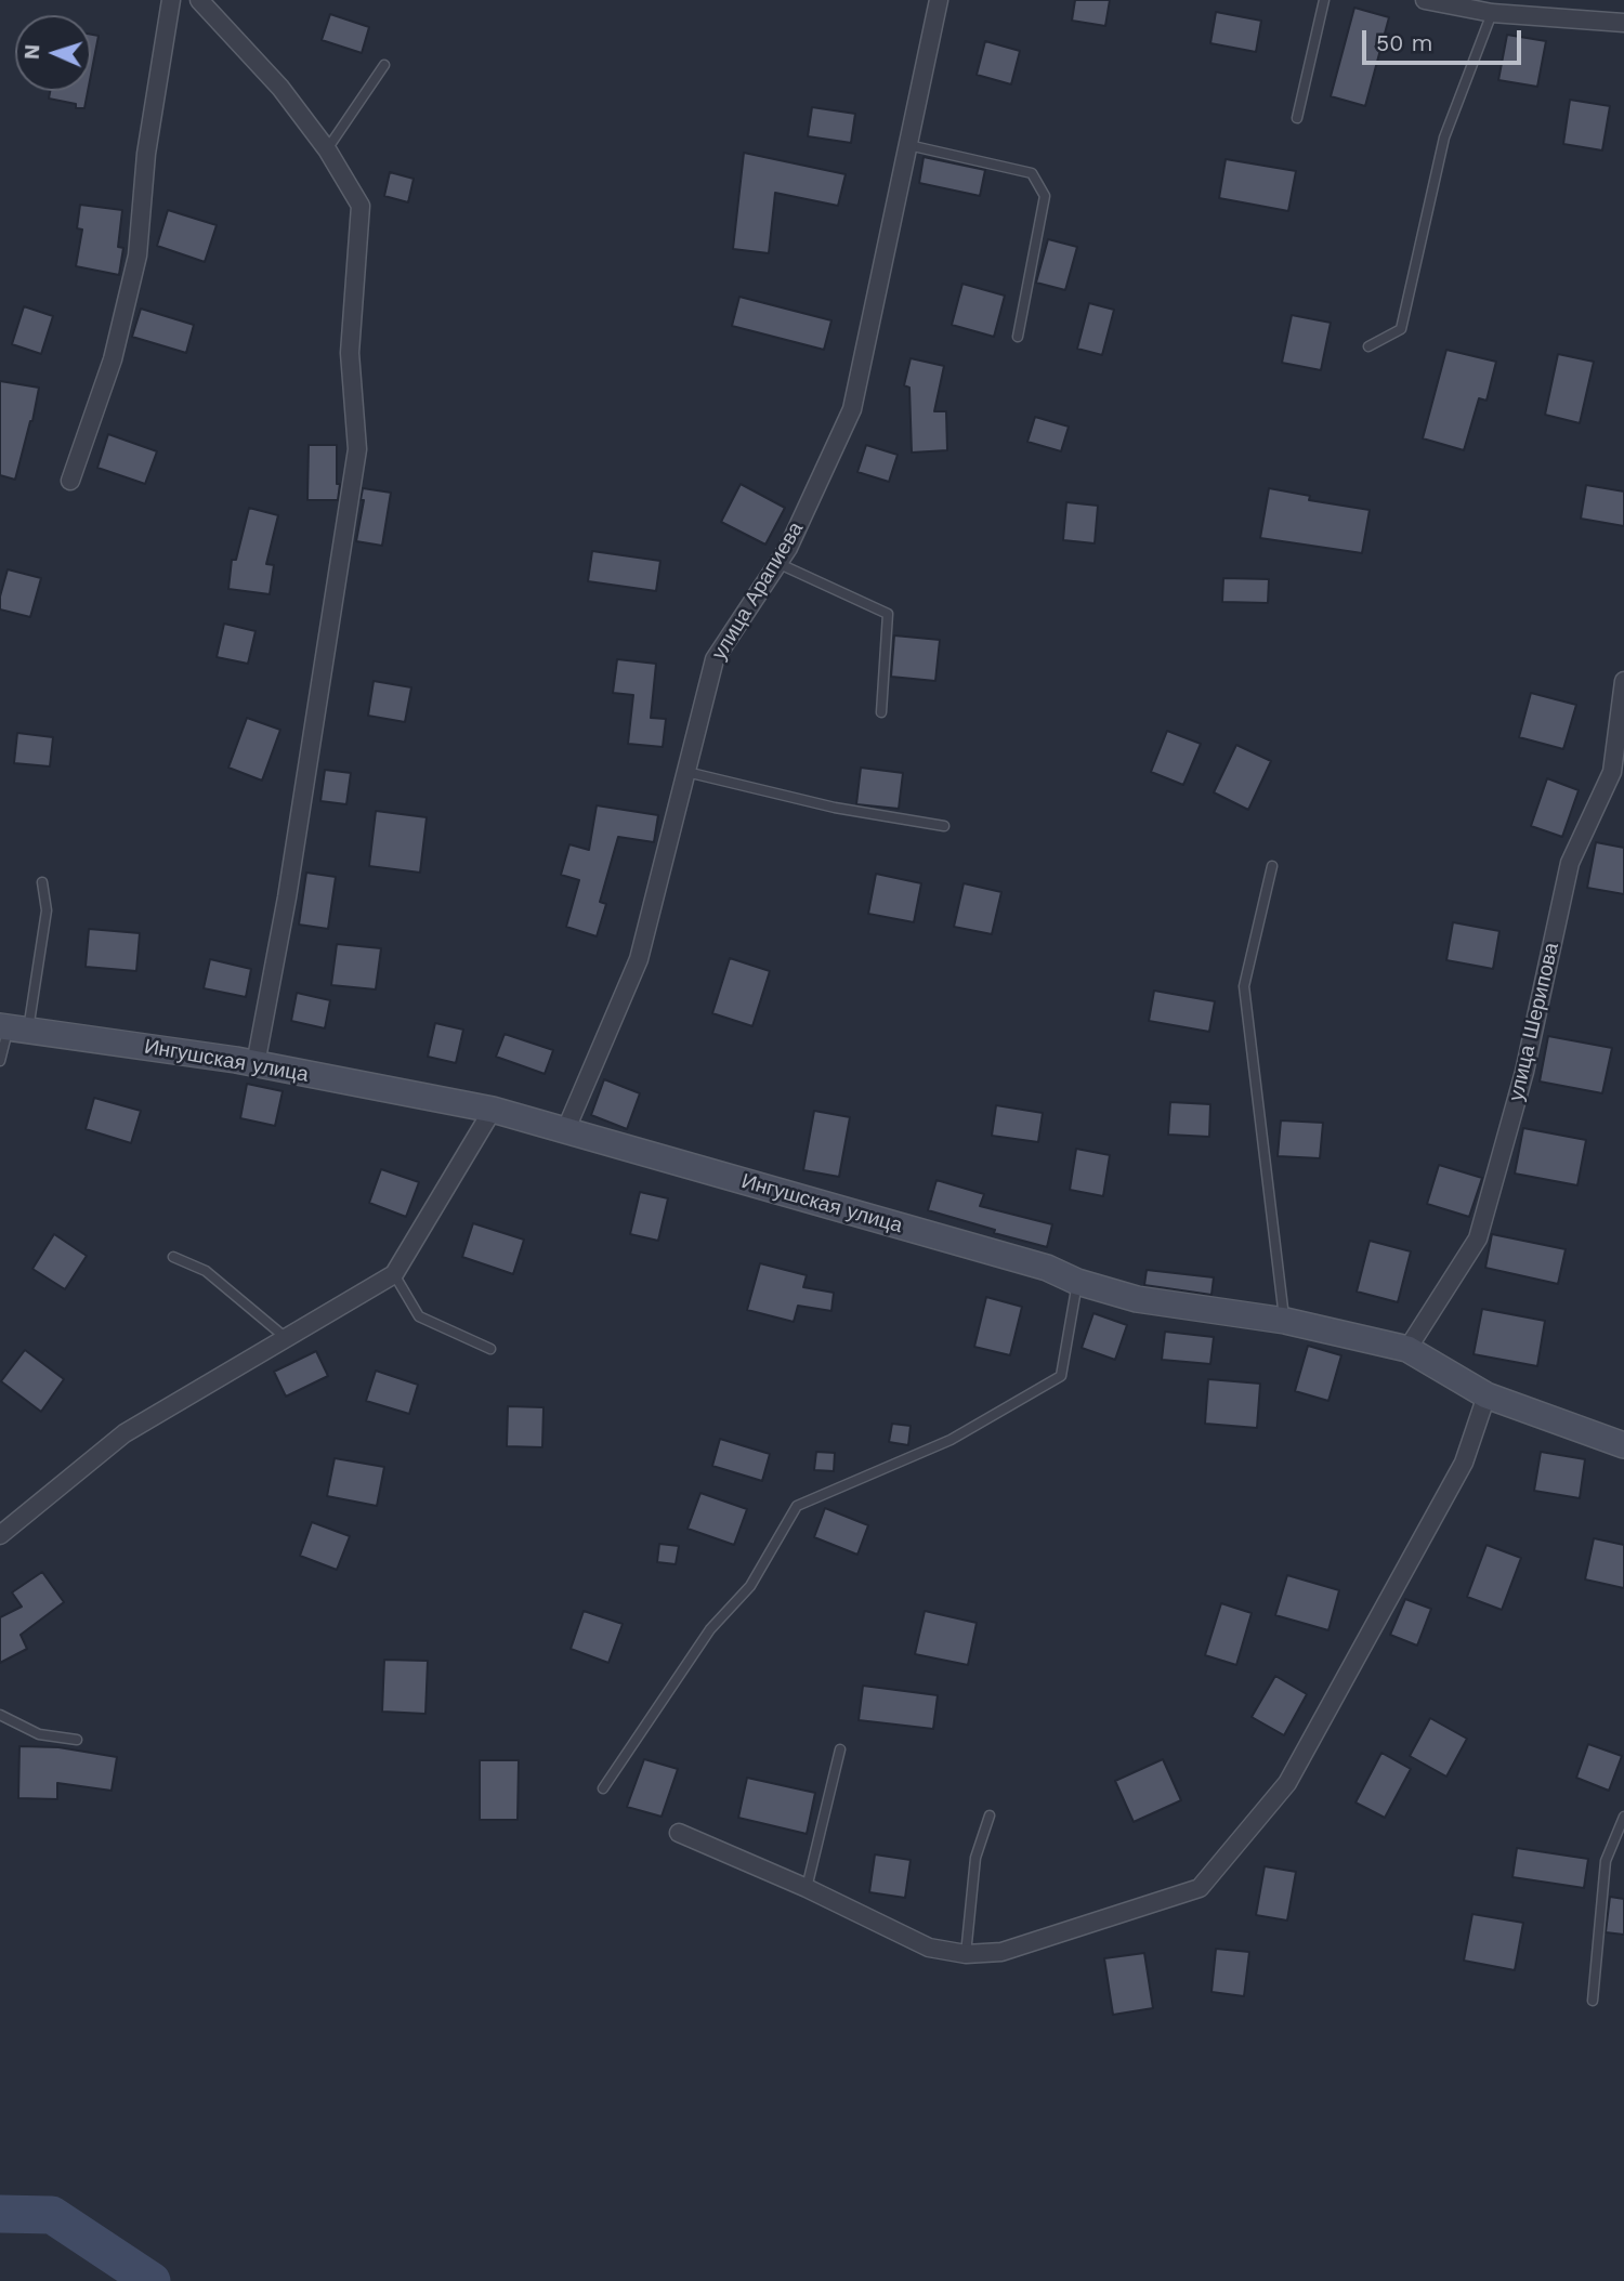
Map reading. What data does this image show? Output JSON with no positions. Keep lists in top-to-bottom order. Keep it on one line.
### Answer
{"streets":{"street":["улица Арапиева","улица Шерипова","Ингушская улица"]},"crossings":[["улица Арапиева","Ингушская улица"],["улица Шерипова","Ингушская улица"]],"scale_bar":"50 m","north":"left"}
